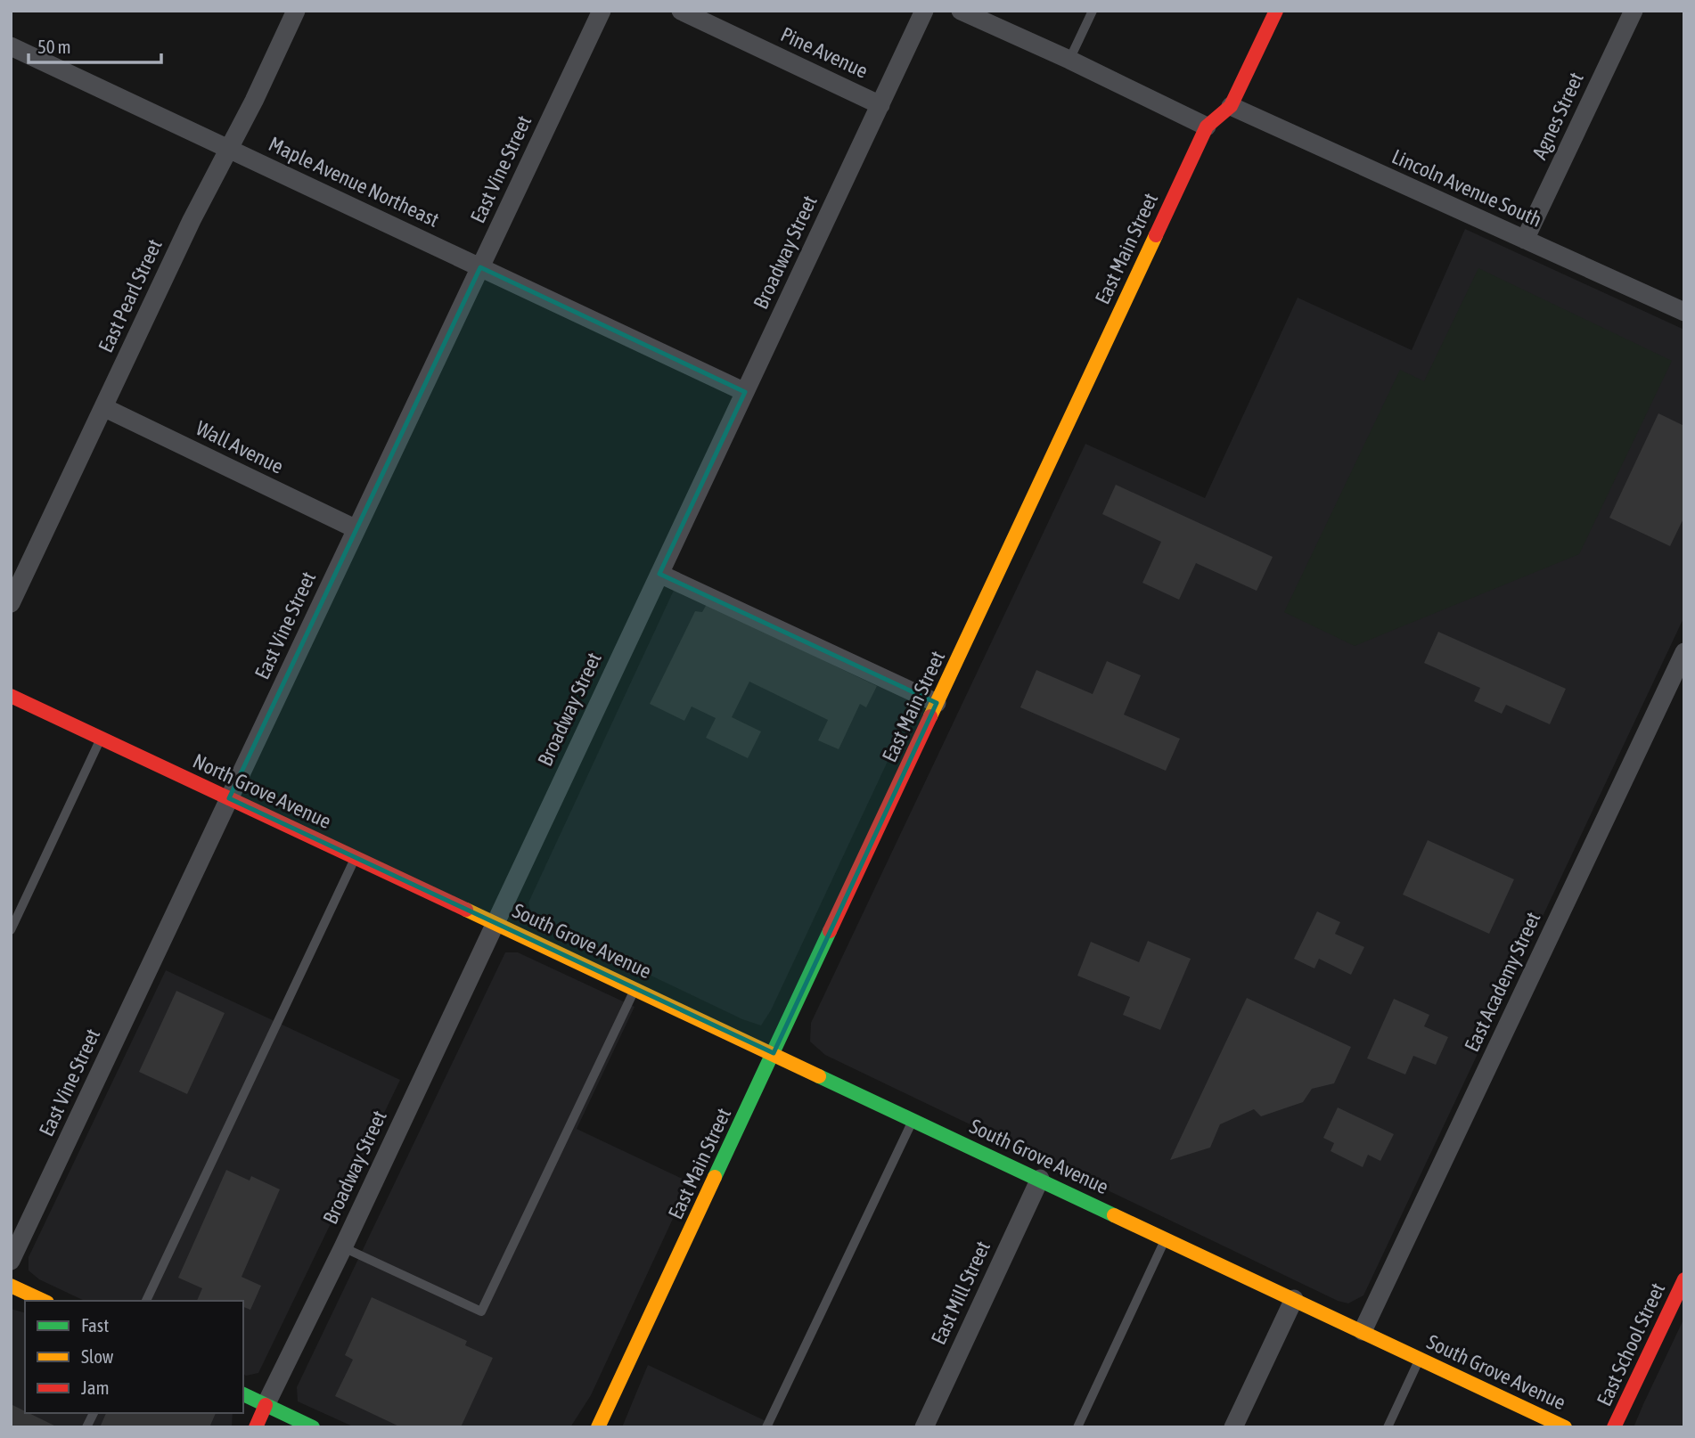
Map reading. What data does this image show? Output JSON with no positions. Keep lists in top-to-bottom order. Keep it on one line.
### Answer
{"streets":{"street":["Pine Avenue","Agnes Street","East Vine Street","Maple Avenue Northeast","Lincoln Avenue South","East Main Street","Broadway Street","East Pearl Street","Wall Avenue","North Grove Avenue","South Grove Avenue","East Academy Street","East Mill Street","East School Street"]},"crossings":[["Pine Avenue","Broadway Street"],["Agnes Street","Lincoln Avenue South"],["East Vine Street","Maple Avenue Northeast"],["East Vine Street","Wall Avenue"],["East Vine Street","North Grove Avenue"],["Maple Avenue Northeast","Broadway Street"],["Maple Avenue Northeast","East Pearl Street"],["Lincoln Avenue South","East Main Street"],["East Main Street","South Grove Avenue"],["Broadway Street","North Grove Avenue"],["Broadway Street","South Grove Avenue"],["East Pearl Street","Wall Avenue"],["North Grove Avenue","South Grove Avenue"],["South Grove Avenue","East Academy Street"],["South Grove Avenue","East Mill Street"]],"legend":["Fast","Slow","Jam"],"scale_bar":"50 m"}
